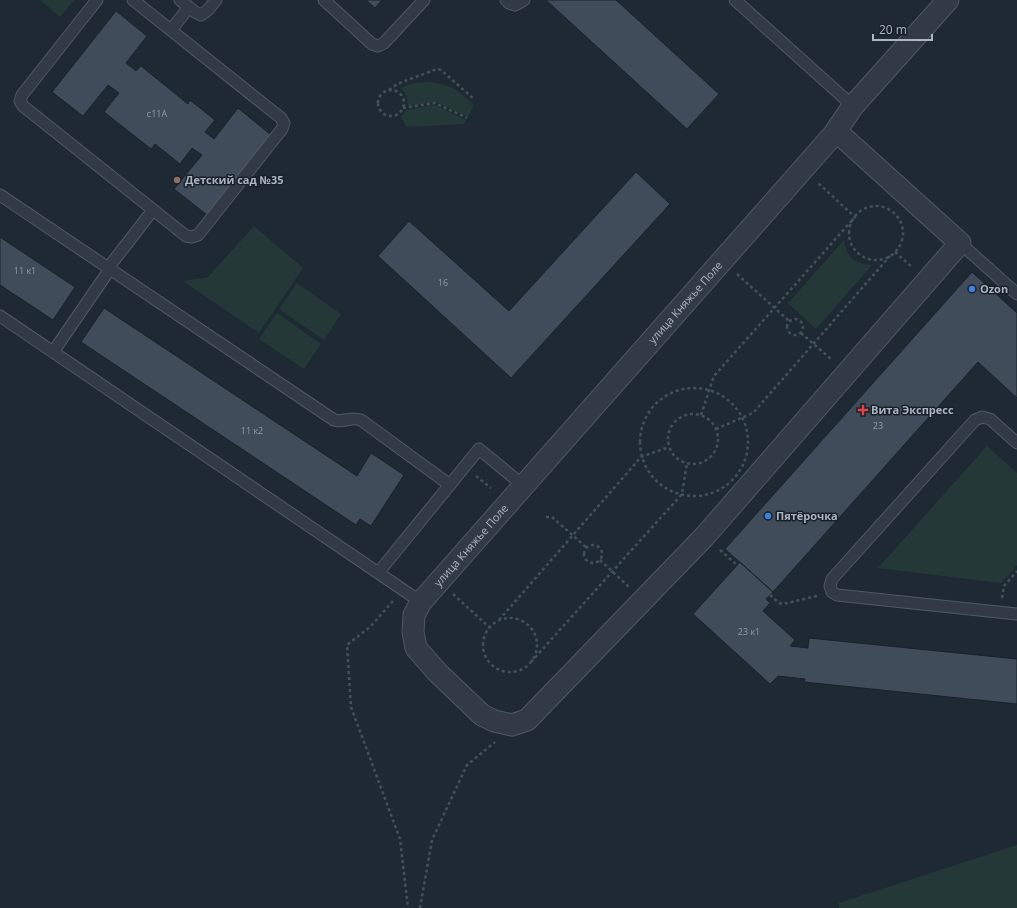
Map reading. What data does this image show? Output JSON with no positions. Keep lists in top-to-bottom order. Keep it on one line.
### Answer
{"streets":{"street":["улица Княжье Поле"]},"places":{"other":["Детский сад №35","Ozon","Пятёрочка"],"health":["Вита Экспресс"]},"house_numbers":["с11А","11 к1","16","23","11 к2","23 к1"],"scale_bar":"20 m"}
